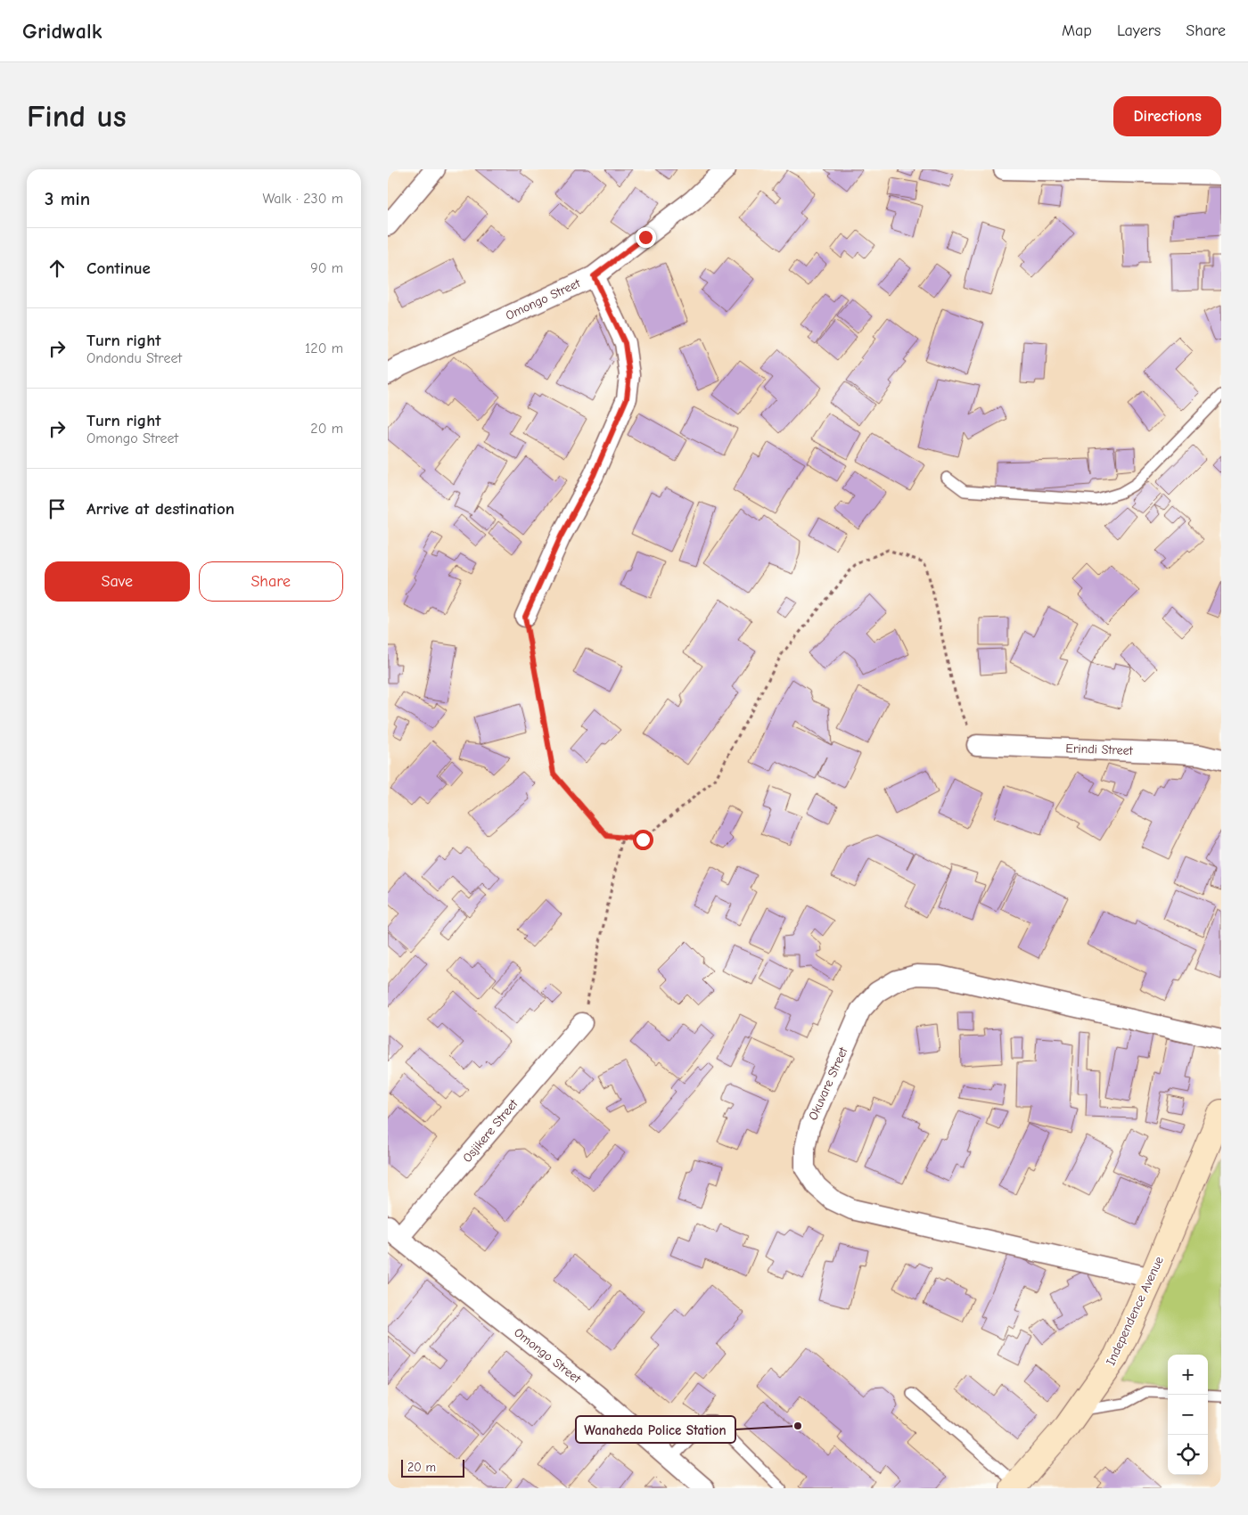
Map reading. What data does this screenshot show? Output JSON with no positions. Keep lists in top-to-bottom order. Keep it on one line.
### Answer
{"streets":{"main road":["Independence Avenue"],"street":["Omongo Street","Erindi Street","Okuvare Street","Osjikere Street"]},"crossings":[["Omongo Street","Osjikere Street"],["Okuvare Street","Independence Avenue"]],"places":["Wanaheda Police Station"],"scale_bar":"20 m","page":{"header":"Gridwalk","nav":["Map","Layers","Share"],"buttons":["Directions",["Save","Share"]],"title":"Find us","heading":["3 min","Walk · 230 m"],"list":[["Continue","90 m"],["Turn right","Ondondu Street","120 m"],["Turn right","Omongo Street","20 m"],"Arrive at destination"],"map_buttons":["+","−"],"scale":"20 m"}}
